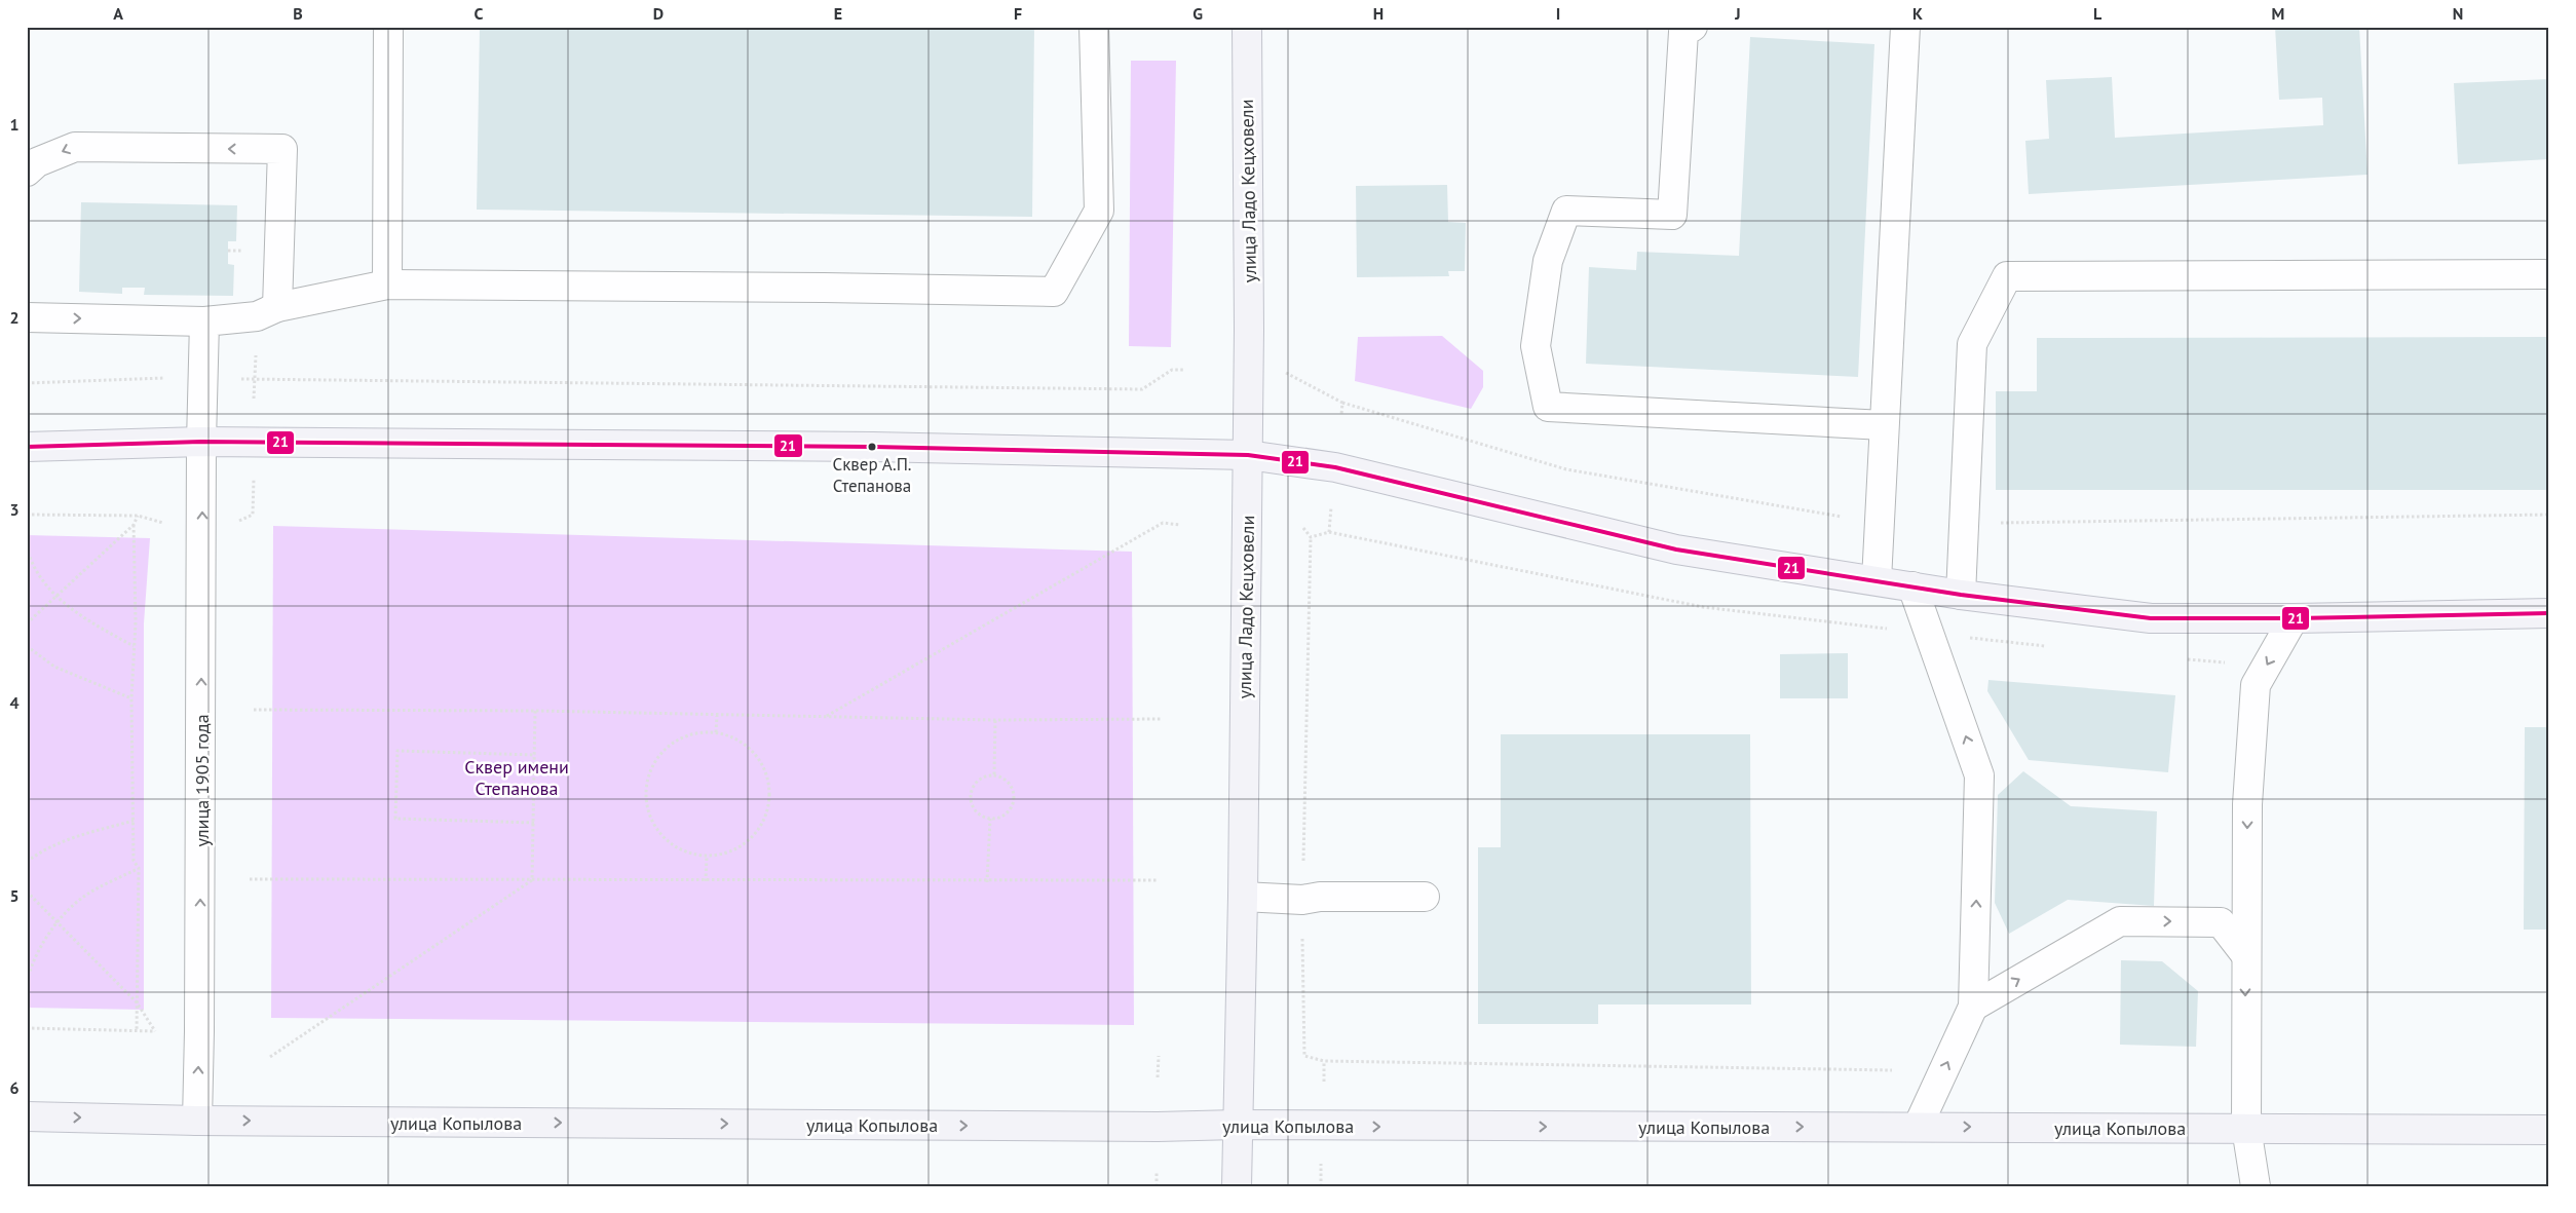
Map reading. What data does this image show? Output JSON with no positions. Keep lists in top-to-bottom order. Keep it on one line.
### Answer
{"streets":{"main road":["улица Ладо Кецховели","улица Копылова"],"street":["улица 1905 года"]},"crossings":[["улица Ладо Кецховели","улица Копылова"],["улица 1905 года","улица Копылова"]],"one_way":["улица 1905 года","улица Копылова"],"parks":["Сквер имени Степанова"],"places":["Сквер А.П. Степанова"],"lines":["transit line 21"],"grid":{"columns":["A","B","C","D","E","F","G","H","I","J","K","L","M","N"],"rows":["1","2","3","4","5","6"]}}
